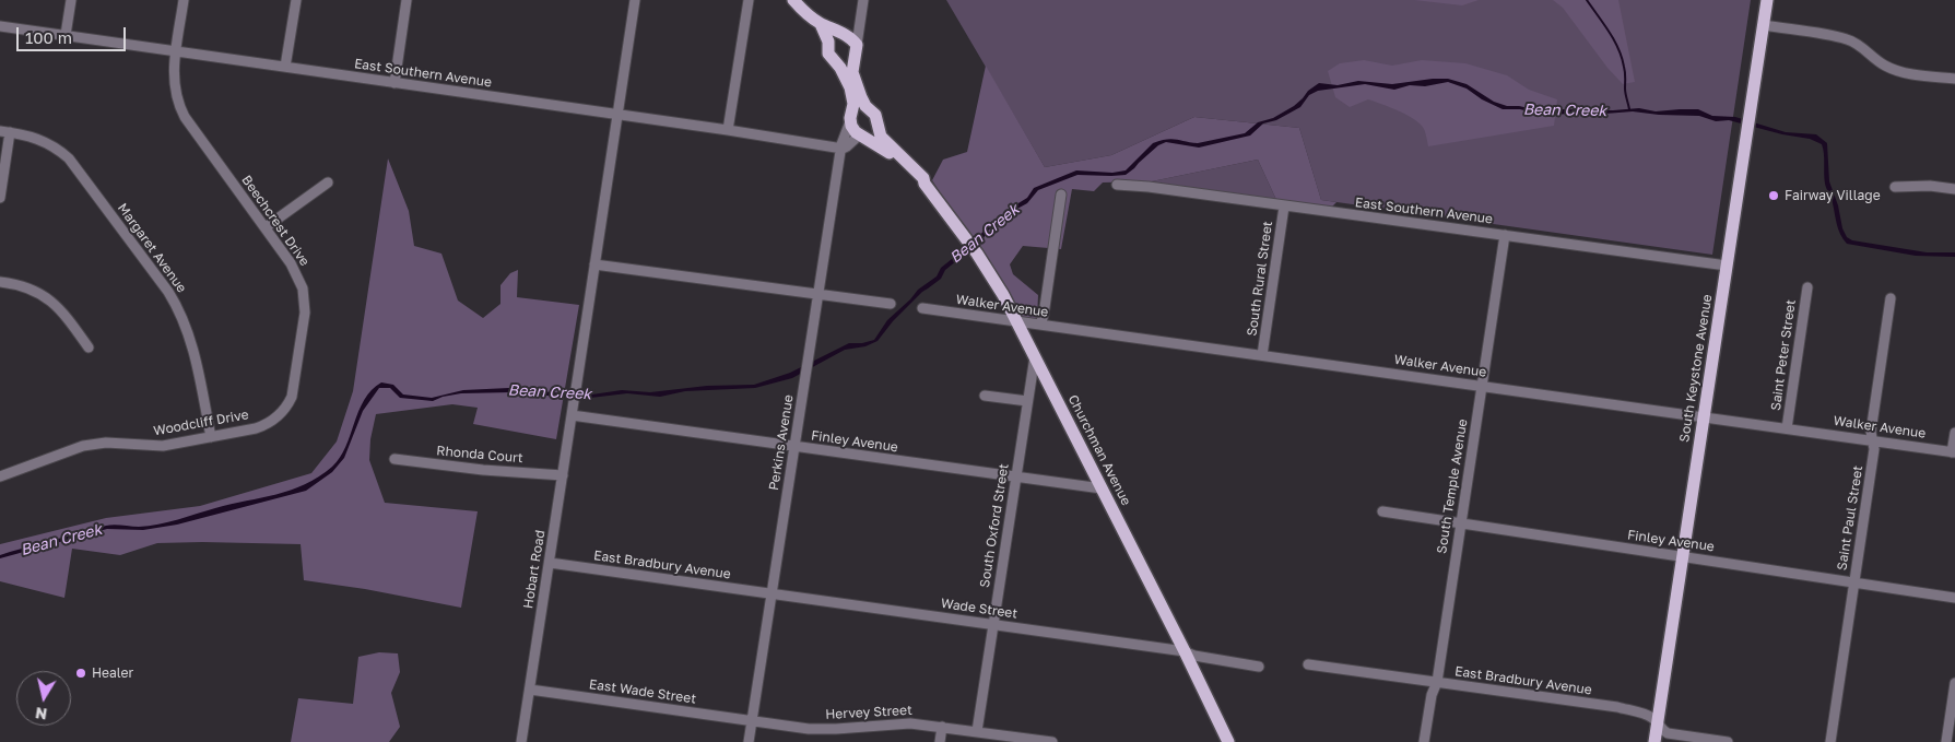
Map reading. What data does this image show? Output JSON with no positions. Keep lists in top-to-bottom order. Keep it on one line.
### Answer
{"streets":{"main road":["South Keystone Avenue","Churchman Avenue"],"street":["East Southern Avenue","Beechcrest Drive","Margaret Avenue","South Rural Street","Walker Avenue","Saint Peter Street","Woodcliff Drive","Finley Avenue","Perkins Avenue","Rhonda Court","South Temple Avenue","Saint Paul Street","South Oxford Street","East Bradbury Avenue","Hobart Road","Wade Street","East Wade Street","Hervey Street"]},"crossings":[["East Southern Avenue","Beechcrest Drive"],["East Southern Avenue","South Rural Street"],["East Southern Avenue","South Keystone Avenue"],["East Southern Avenue","Perkins Avenue"],["East Southern Avenue","South Temple Avenue"],["Beechcrest Drive","Woodcliff Drive"],["Margaret Avenue","Woodcliff Drive"],["South Rural Street","Walker Avenue"],["Walker Avenue","Saint Peter Street"],["Walker Avenue","South Keystone Avenue"],["Walker Avenue","Churchman Avenue"],["Walker Avenue","South Temple Avenue"],["Walker Avenue","Saint Paul Street"],["South Keystone Avenue","Finley Avenue"],["South Keystone Avenue","East Bradbury Avenue"],["Finley Avenue","Perkins Avenue"],["Finley Avenue","Churchman Avenue"],["Finley Avenue","South Temple Avenue"],["Finley Avenue","Saint Paul Street"],["Finley Avenue","South Oxford Street"],["Finley Avenue","Hobart Road"],["Perkins Avenue","Churchman Avenue"],["Perkins Avenue","East Bradbury Avenue"],["Perkins Avenue","Wade Street"],["Perkins Avenue","East Wade Street"],["Perkins Avenue","Hervey Street"],["Churchman Avenue","South Oxford Street"],["Churchman Avenue","Wade Street"],["Rhonda Court","Hobart Road"],["South Temple Avenue","East Bradbury Avenue"],["South Oxford Street","Wade Street"],["South Oxford Street","Hervey Street"],["East Bradbury Avenue","Hobart Road"],["East Bradbury Avenue","Wade Street"],["Hobart Road","East Wade Street"],["East Wade Street","Hervey Street"]],"water":["Bean Creek"],"places":["Fairway Village","Healer"],"scale_bar":"100 m","north":"bottom"}
